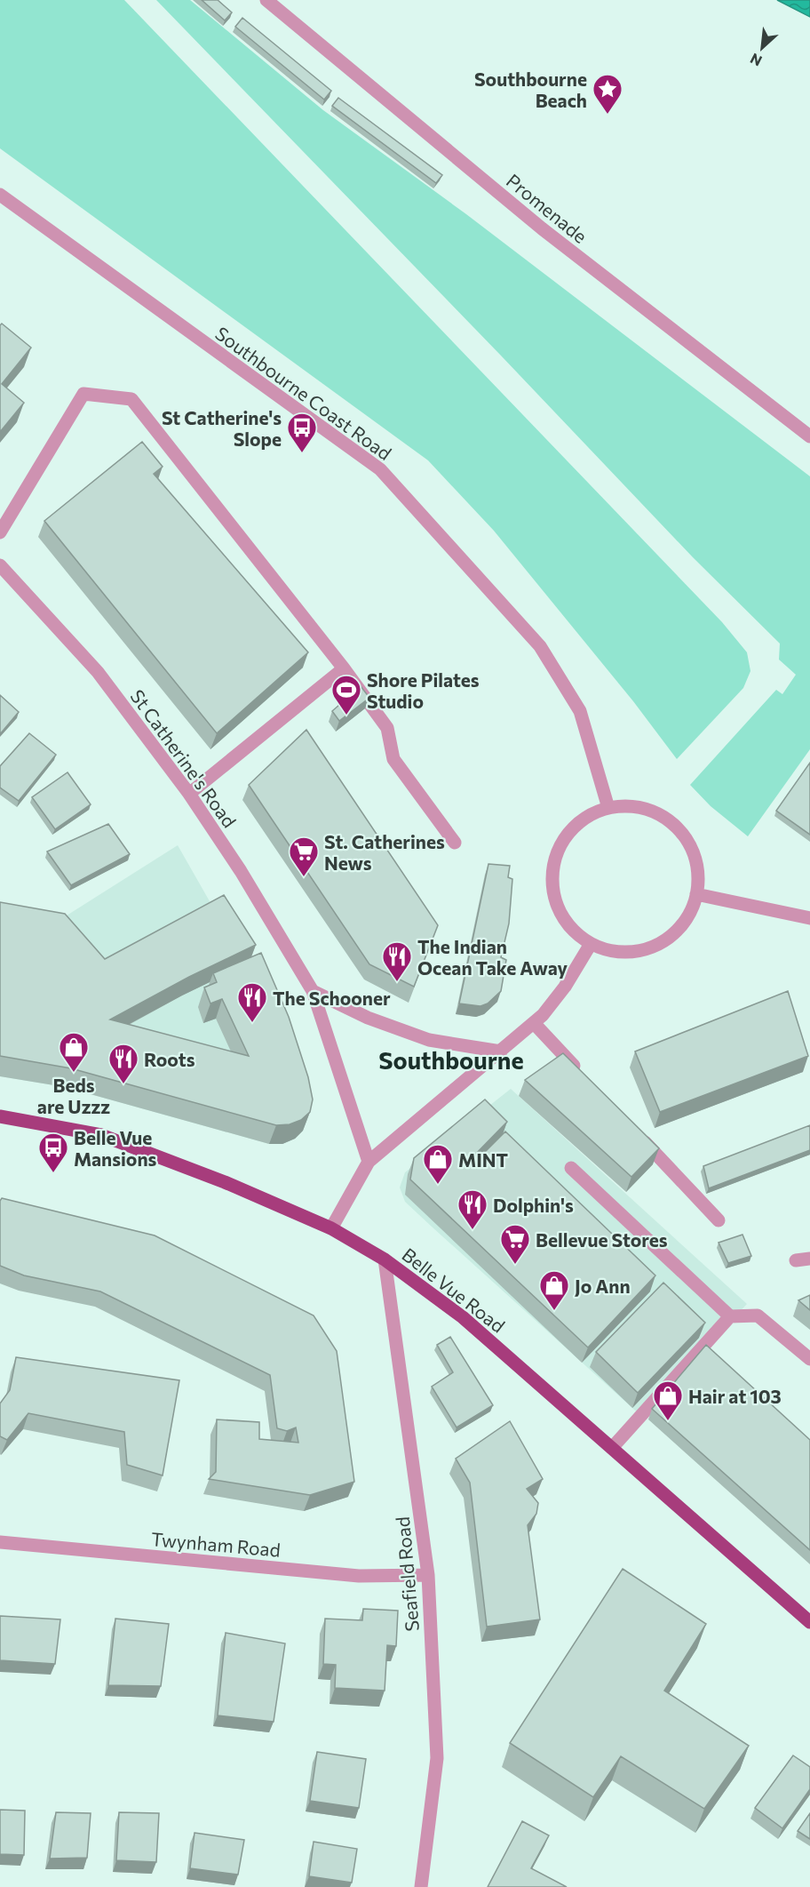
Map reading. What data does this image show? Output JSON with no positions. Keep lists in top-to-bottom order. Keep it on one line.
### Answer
{"streets":{"main road":["Belle Vue Road"],"street":["Promenade","Southbourne Coast Road","St Catherine's Road","Twynham Road","Seafield Road"]},"crossings":[["Belle Vue Road","Seafield Road"],["Twynham Road","Seafield Road"]],"districts":["Southbourne"],"places":{"place":["Southbourne Beach"],"bus stop":["St Catherine's Slope","Belle Vue Mansions"],"sports":["Shore Pilates Studio"],"supermarket":["St. Catherines News","Bellevue Stores"],"restaurant":["The Indian Ocean Take Away","The Schooner","Roots","Dolphin's"],"shop":["Beds are Uzzz","MINT","Jo Ann","Hair at 103"]},"north":"bottom left"}
